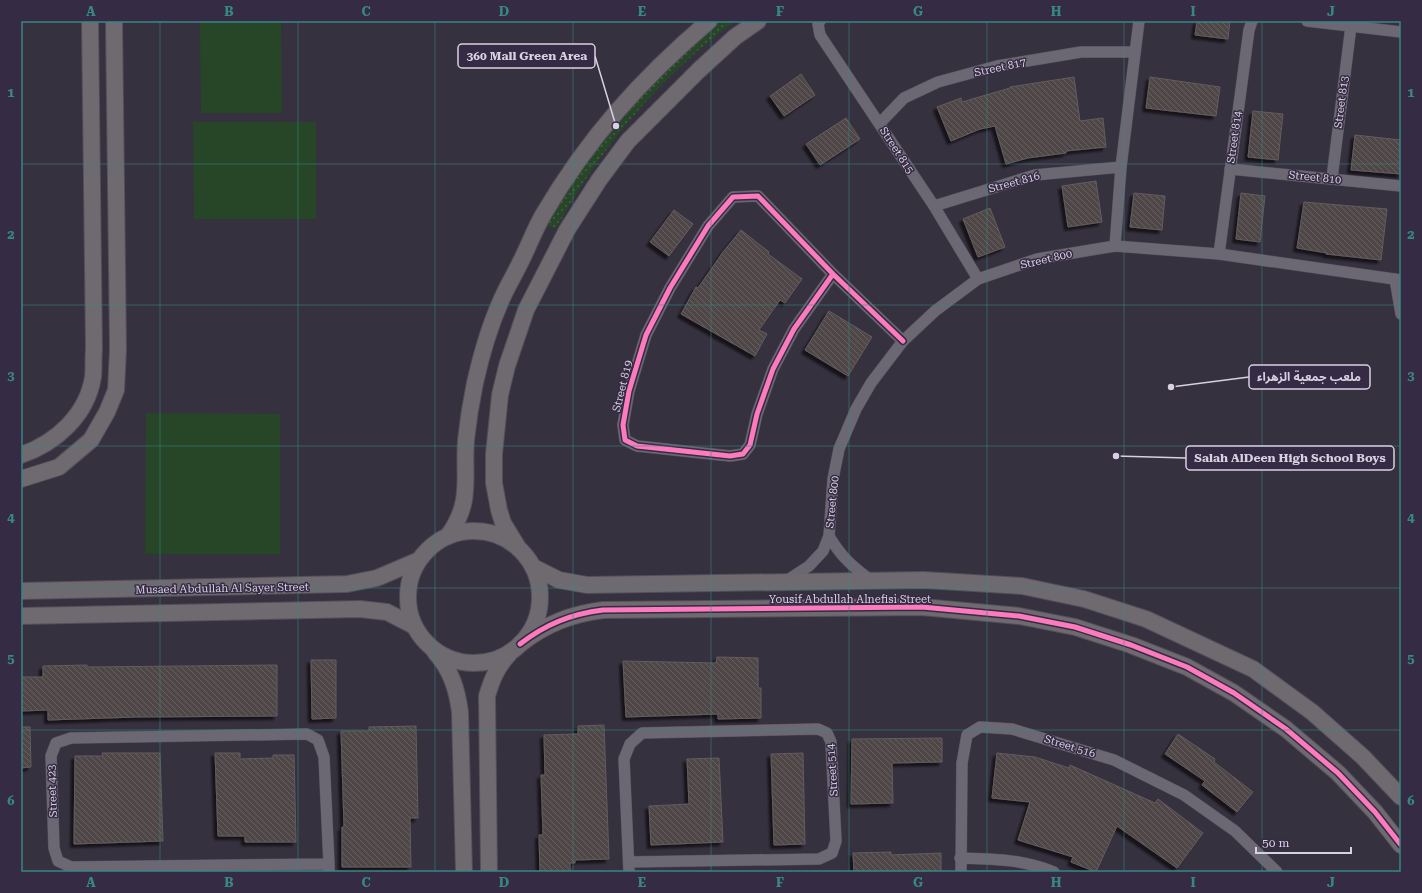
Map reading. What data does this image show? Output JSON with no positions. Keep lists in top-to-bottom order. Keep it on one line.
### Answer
{"streets":{"street":["Street 817","Street 813","Street 814","Street 815","Street 810","Street 816","Street 800","Street 819","Musaed Abdullah Al Sayer Street","Yousif Abdullah Alnefisi Street","Street 516","Street 514","Street 423"]},"crossings":[["Street 817","Street 815"],["Street 813","Street 810"],["Street 814","Street 810"],["Street 814","Street 800"],["Street 815","Street 816"],["Street 815","Street 800"],["Street 800","Street 819"],["Street 800","Yousif Abdullah Alnefisi Street"],["Musaed Abdullah Al Sayer Street","Yousif Abdullah Alnefisi Street"]],"places":["360 Mall Green Area","ملعب جمعية الزهراء","Salah AlDeen High School Boys"],"scale_bar":"50 m","grid":{"columns":["A","B","C","D","E","F","G","H","I","J"],"rows":["1","2","3","4","5","6"]}}
